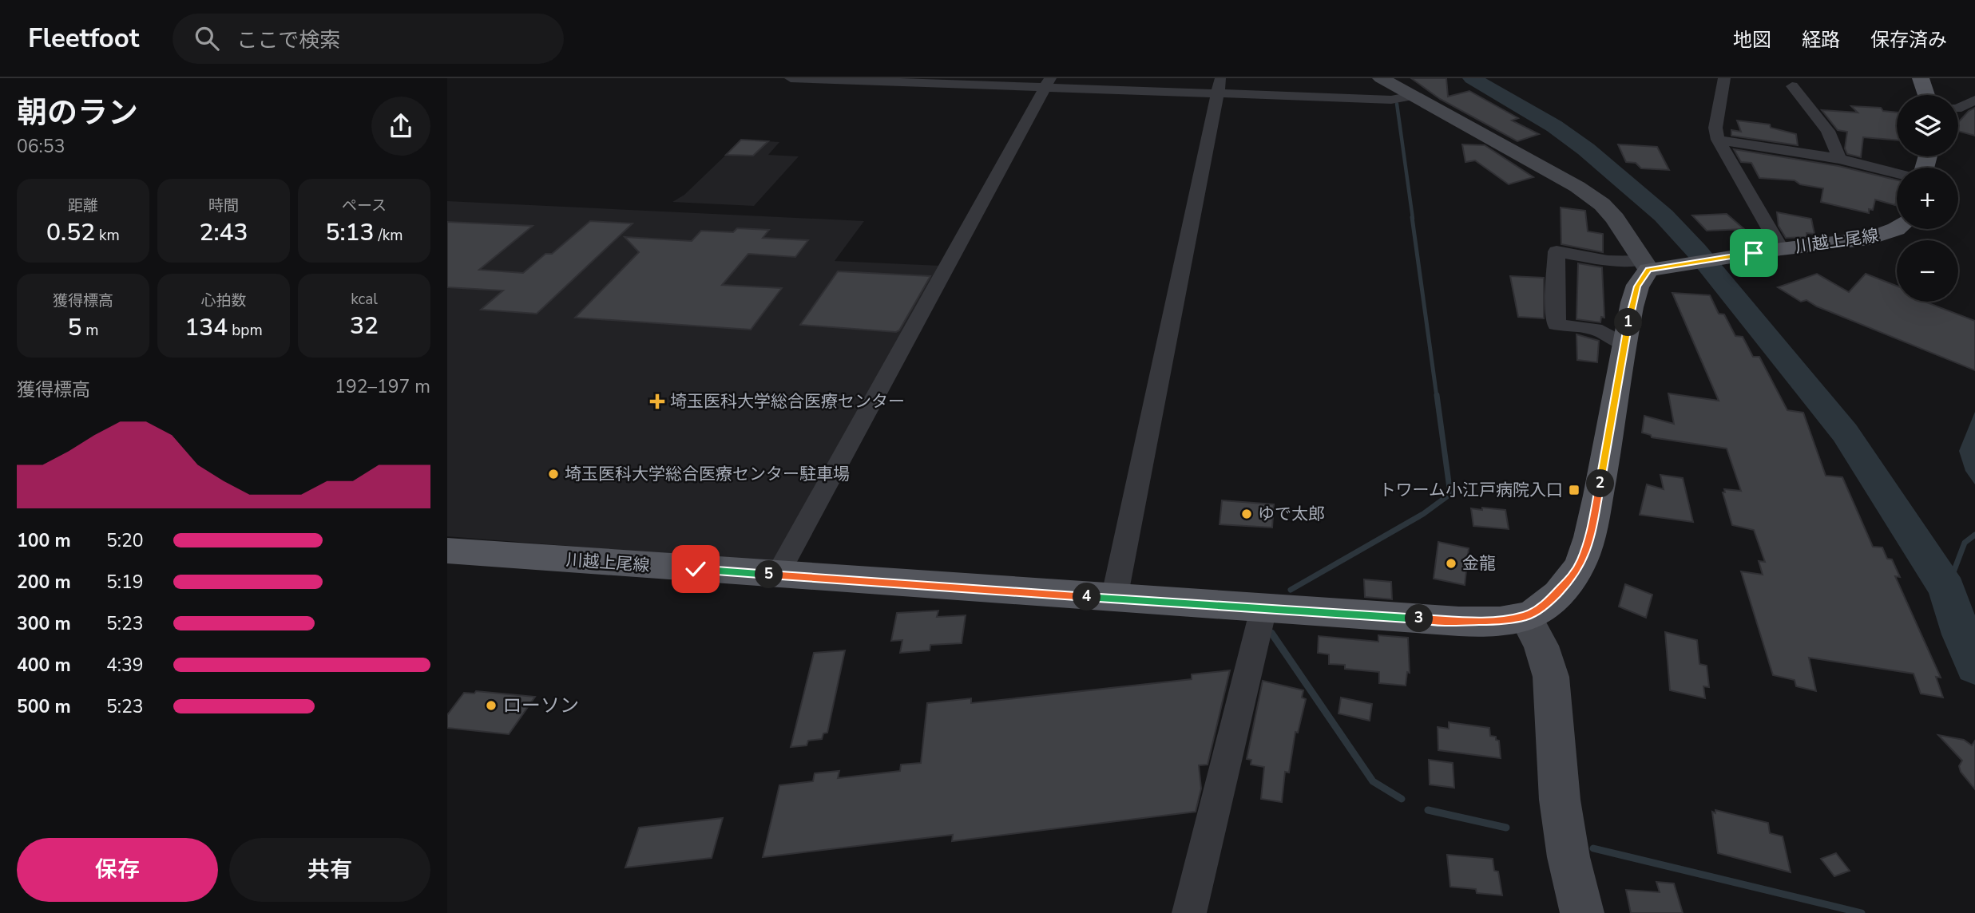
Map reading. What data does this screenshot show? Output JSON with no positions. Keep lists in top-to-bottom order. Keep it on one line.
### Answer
{"streets":{"main road":["川越上尾線"]},"places":{"health":["埼玉医科大学総合医療センター"],"other":["埼玉医科大学総合医療センター駐車場","ゆで太郎","金龍","ローソン"],"transit":["トワーム小江戸病院入口"]},"page":{"header":"Fleetfoot","search":"ここで検索","nav":["地図","経路","保存済み"],"heading":["朝のラン","06:53"],"map_buttons":["+","−"],"stats":[["距離","0.52 km"],["時間","2:43"],["ペース","5:13 /km"],["獲得標高","5 m"],["心拍数","134 bpm"],["kcal","32"]],"pins":["1","2","5","4","3"],"chart":["獲得標高","192–197 m"],"list":[{"name":"100 m","note":"5:20"},{"name":"200 m","note":"5:19"},{"name":"300 m","note":"5:23"},{"name":"400 m","note":"4:39"},{"name":"500 m","note":"5:23"}],"buttons":["保存","共有"]}}
